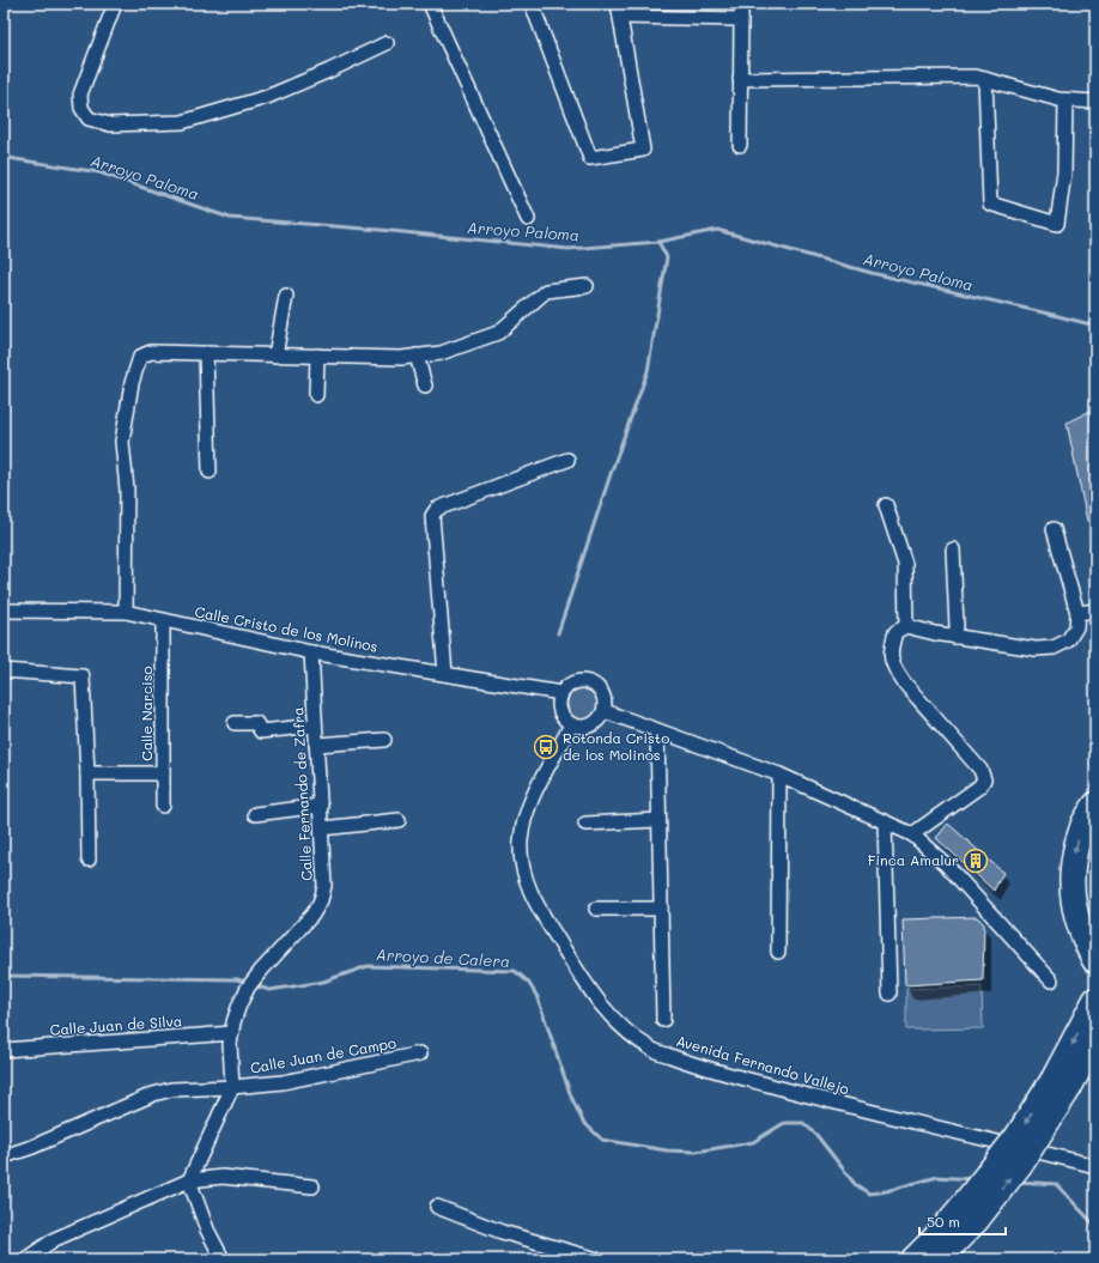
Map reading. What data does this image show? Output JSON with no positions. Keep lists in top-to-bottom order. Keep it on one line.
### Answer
{"streets":{"street":["Calle Cristo de los Molinos","Calle Narciso","Calle Fernando de Zafra","Calle Juan de Silva","Calle Juan de Campo","Avenida Fernando Vallejo"]},"crossings":[["Calle Cristo de los Molinos","Calle Narciso"],["Calle Cristo de los Molinos","Calle Fernando de Zafra"],["Calle Cristo de los Molinos","Avenida Fernando Vallejo"],["Calle Fernando de Zafra","Calle Juan de Silva"],["Calle Fernando de Zafra","Calle Juan de Campo"]],"water":["Arroyo Paloma","Arroyo de Calera"],"places":{"bus stop":["Rotonda Cristo de los Molinos"],"building":["Finca Amalur"]},"scale_bar":"50 m"}
